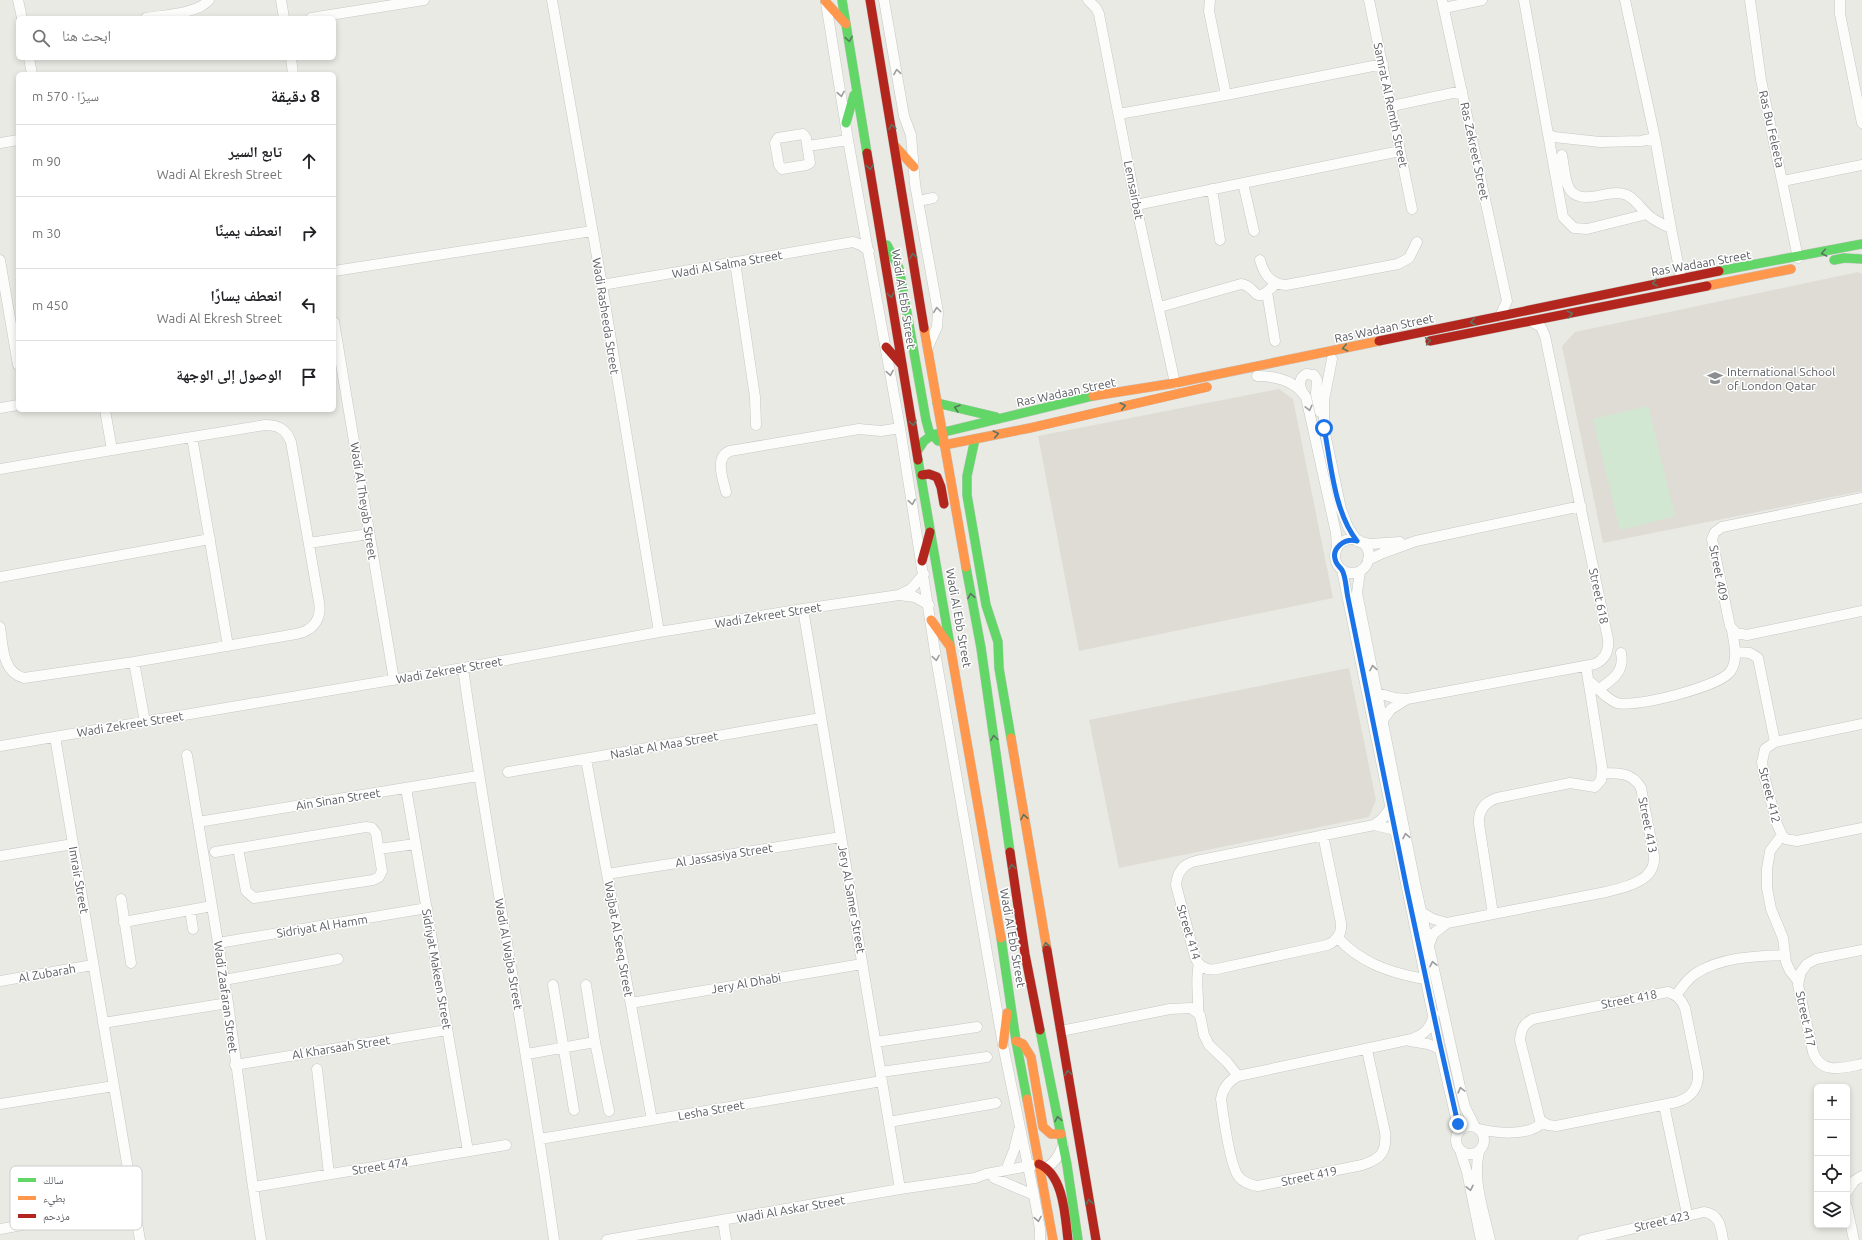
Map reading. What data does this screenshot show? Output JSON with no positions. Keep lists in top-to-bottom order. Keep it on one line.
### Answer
{"streets":{"street":["Samrat Al Remth Street","Ras Bu Feleeta","Ras Zekreet Street","Lemsairbat","Ras Wadaan Street","Wadi Al Salma Street","Wadi Al Ebb Street","Wadi Rasheeda Street","Wadi Al Theyab Street","Street 409","Street 618","Wadi Zekreet Street","Naslat Al Maa Street","Street 412","Ain Sinan Street","Street 413","Al Jassasiya Street","Imrair Street","Jery Al Samer Street","Sidriyat Al Hamm","Street 414","Wajbat Al Seeq Street","Wadi Al Wajba Street","Sidriyat Makeen Street","Al Zubarah","Jery Al Dhabi","Wadi Zaafaran Street","Street 418","Street 417","Al Kharsaah Street","Lesha Street","Street 474","Street 419","Wadi Al Askar Street","Street 423"]},"crossings":[["Ras Bu Feleeta","Ras Wadaan Street"],["Lemsairbat","Ras Wadaan Street"],["Ras Wadaan Street","Wadi Al Ebb Street"],["Wadi Al Salma Street","Wadi Rasheeda Street"],["Wadi Al Ebb Street","Wadi Al Askar Street"],["Wadi Rasheeda Street","Wadi Zekreet Street"],["Wadi Al Theyab Street","Wadi Zekreet Street"],["Wadi Zekreet Street","Imrair Street"],["Wadi Zekreet Street","Jery Al Samer Street"],["Wadi Zekreet Street","Wadi Al Wajba Street"],["Naslat Al Maa Street","Jery Al Samer Street"],["Naslat Al Maa Street","Wajbat Al Seeq Street"],["Ain Sinan Street","Wadi Al Wajba Street"],["Ain Sinan Street","Sidriyat Makeen Street"],["Ain Sinan Street","Wadi Zaafaran Street"],["Al Jassasiya Street","Jery Al Samer Street"],["Al Jassasiya Street","Wajbat Al Seeq Street"],["Imrair Street","Al Zubarah"],["Jery Al Samer Street","Jery Al Dhabi"],["Jery Al Samer Street","Lesha Street"],["Jery Al Samer Street","Wadi Al Askar Street"],["Sidriyat Al Hamm","Sidriyat Makeen Street"],["Sidriyat Al Hamm","Wadi Zaafaran Street"],["Wajbat Al Seeq Street","Jery Al Dhabi"],["Wajbat Al Seeq Street","Lesha Street"],["Wadi Al Wajba Street","Lesha Street"],["Sidriyat Makeen Street","Al Kharsaah Street"],["Sidriyat Makeen Street","Street 474"],["Wadi Zaafaran Street","Al Kharsaah Street"],["Wadi Zaafaran Street","Street 474"]],"places":{"school or university":["International School of London Qatar"]},"legend":["سالك","بطيء","مزدحم"],"page":{"search":"ابحث هنا","heading":["8 دقيقة","سيرًا · 570 m"],"list":[["تابع السير","Wadi Al Ekresh Street","90 m"],["انعطف يمينًا","30 m"],["انعطف يسارًا","Wadi Al Ekresh Street","450 m"],"الوصول إلى الوجهة"],"map_buttons":["+","−"]}}
